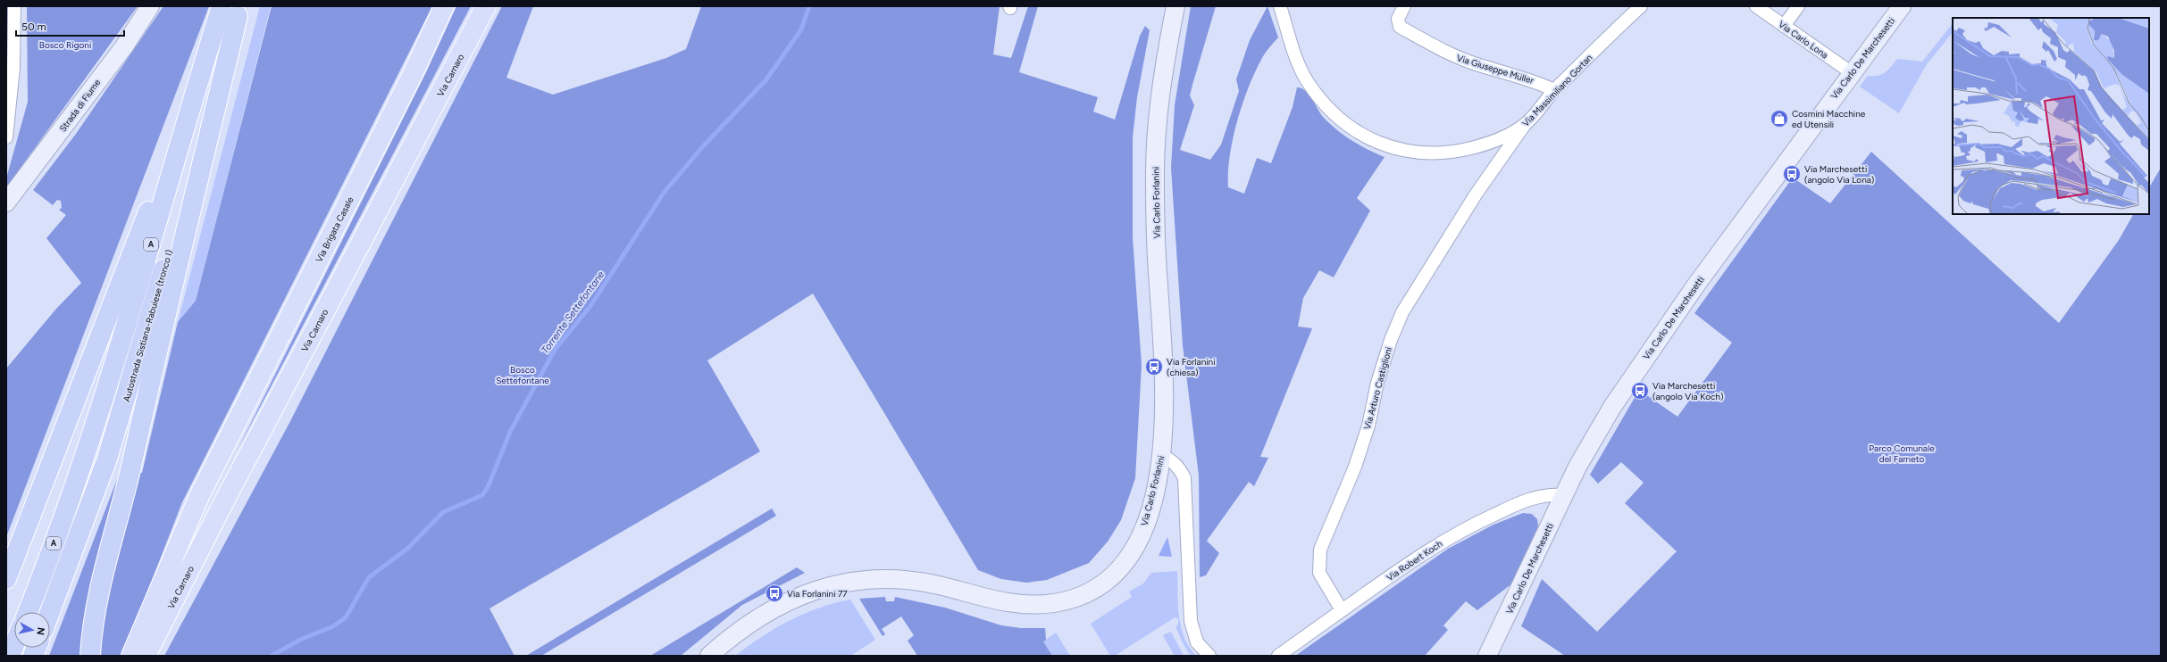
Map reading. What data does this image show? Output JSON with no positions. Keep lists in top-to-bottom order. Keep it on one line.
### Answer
{"streets":{"highway":["A","Autostrada Sistiana-Rabuiese (tronco I)"],"main road":["Via Carlo De Marchesetti","Via Carnaro","Strada di Fiume","Via Carlo Forlanini","Via Brigata Casale"],"street":["Via Carlo Lona","Via Giuseppe Müller","Via Massimiliano Gortan","Via Arturo Castiglioni","Via Robert Koch"]},"crossings":[["Via Carlo Lona","Via Carlo De Marchesetti"],["Via Carlo De Marchesetti","Via Robert Koch"],["Via Giuseppe Müller","Via Massimiliano Gortan"],["Via Massimiliano Gortan","Via Arturo Castiglioni"],["Via Arturo Castiglioni","Via Robert Koch"]],"water":["Torrente Settefontane"],"parks":["Bosco Rigoni","Bosco Settefontane","Parco Comunale del Farneto"],"places":{"shop":["Cosmini Macchine ed Utensili"],"bus stop":["Via Marchesetti (angolo Via Lona)","Via Forlanini (chiesa)","Via Marchesetti (angolo Via Koch)","Via Forlanini 77"]},"scale_bar":"50 m","north":"right"}
